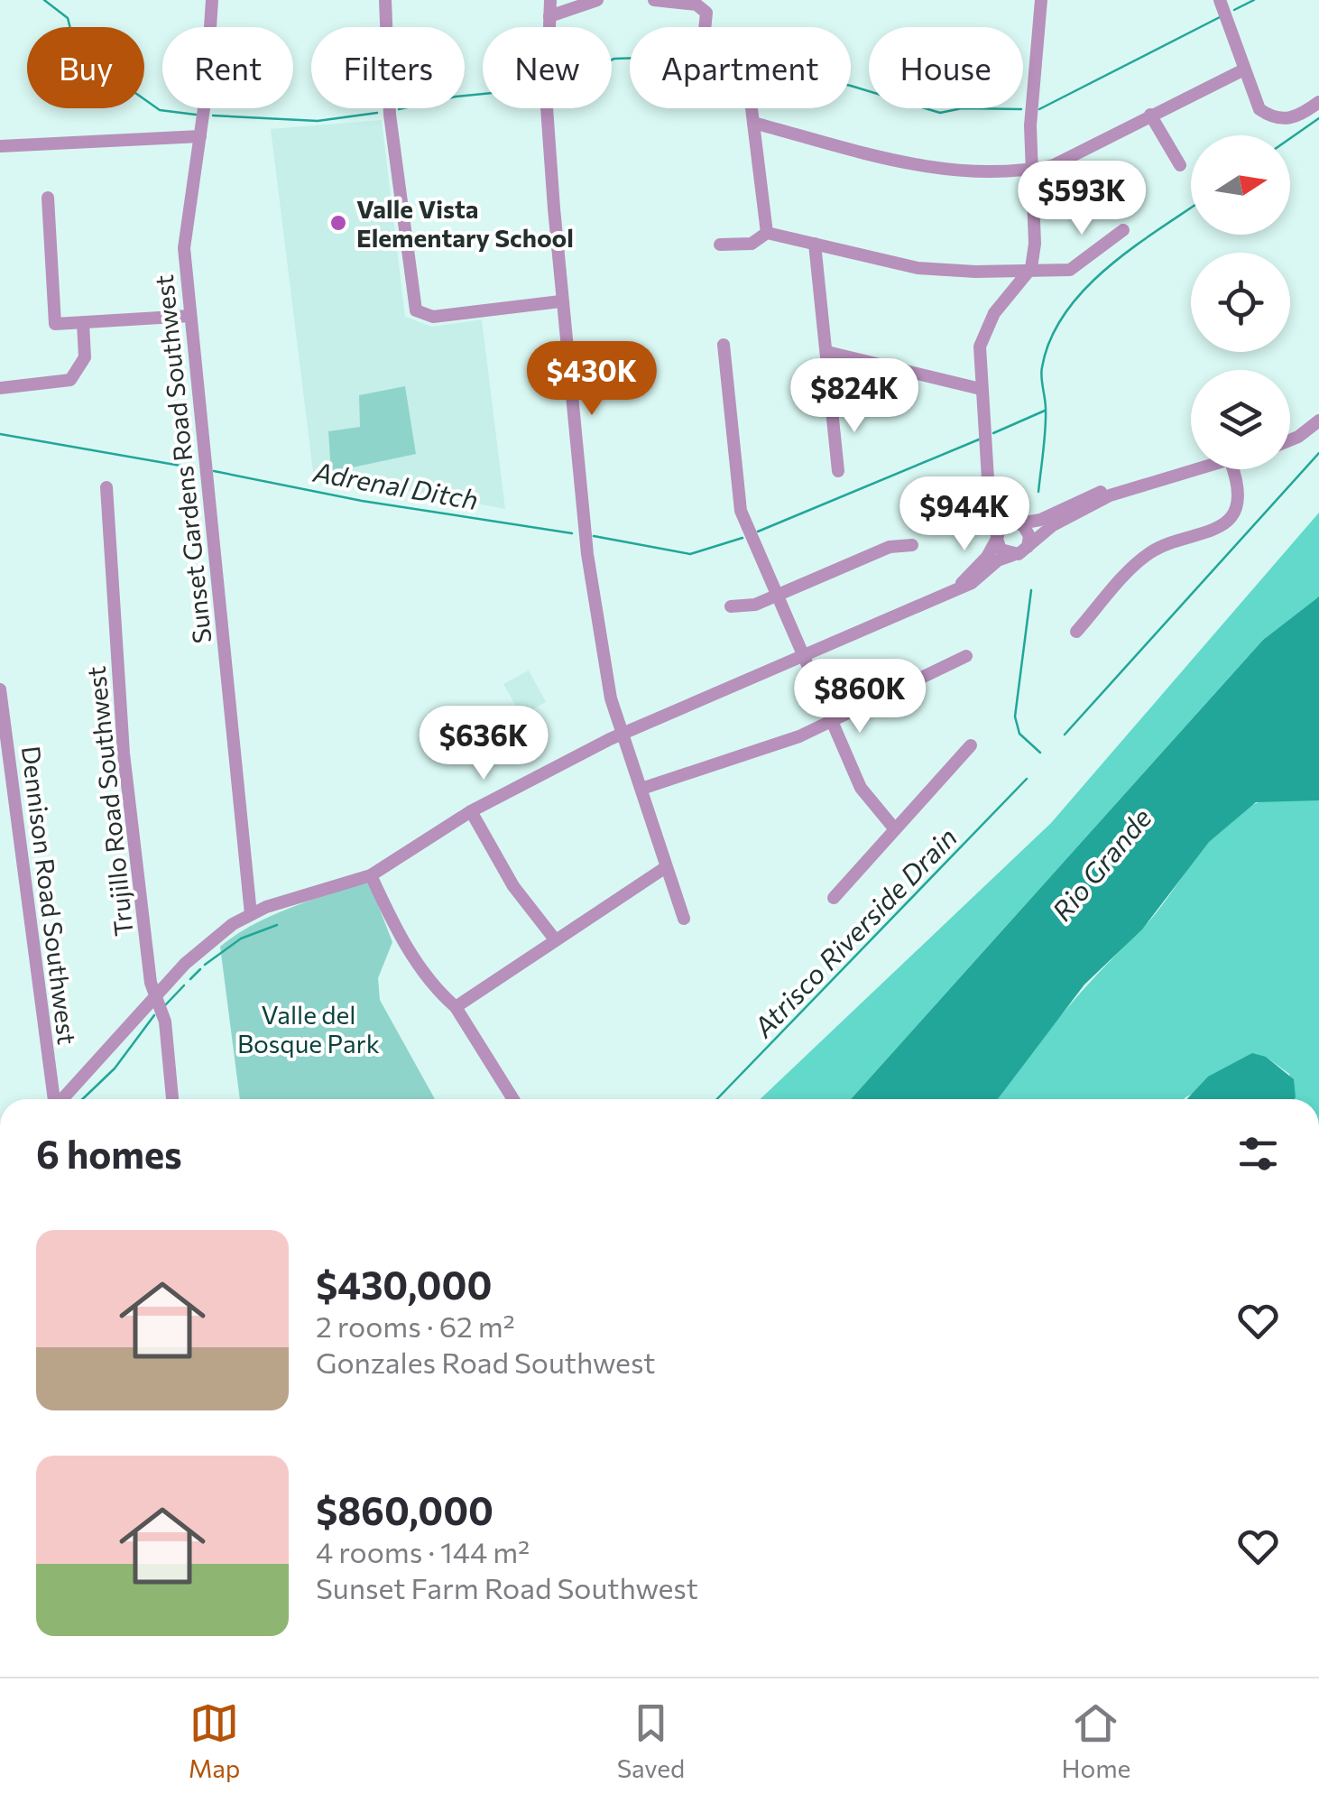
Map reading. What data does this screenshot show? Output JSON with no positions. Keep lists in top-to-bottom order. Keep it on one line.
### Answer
{"streets":{"street":["Sunset Gardens Road Southwest","Trujillo Road Southwest","Dennison Road Southwest"]},"water":["Adrenal Ditch","Rio Grande","Atrisco Riverside Drain"],"parks":["Valle del Bosque Park"],"places":["Valle Vista Elementary School"],"north":"right","page":{"chip":["Buy","Rent","Filters","New","Apartment","House"],"price":["$593K","$430K","$824K","$944K","$860K","$636K"],"heading":"6 homes","list":[{"name":"$430,000","note":"2 rooms · 62 m² · Gonzales Road Southwest"},{"name":"$860,000","note":"4 rooms · 144 m² · Sunset Farm Road Southwest"}],"tabs":["Map","Saved","Home"]}}
